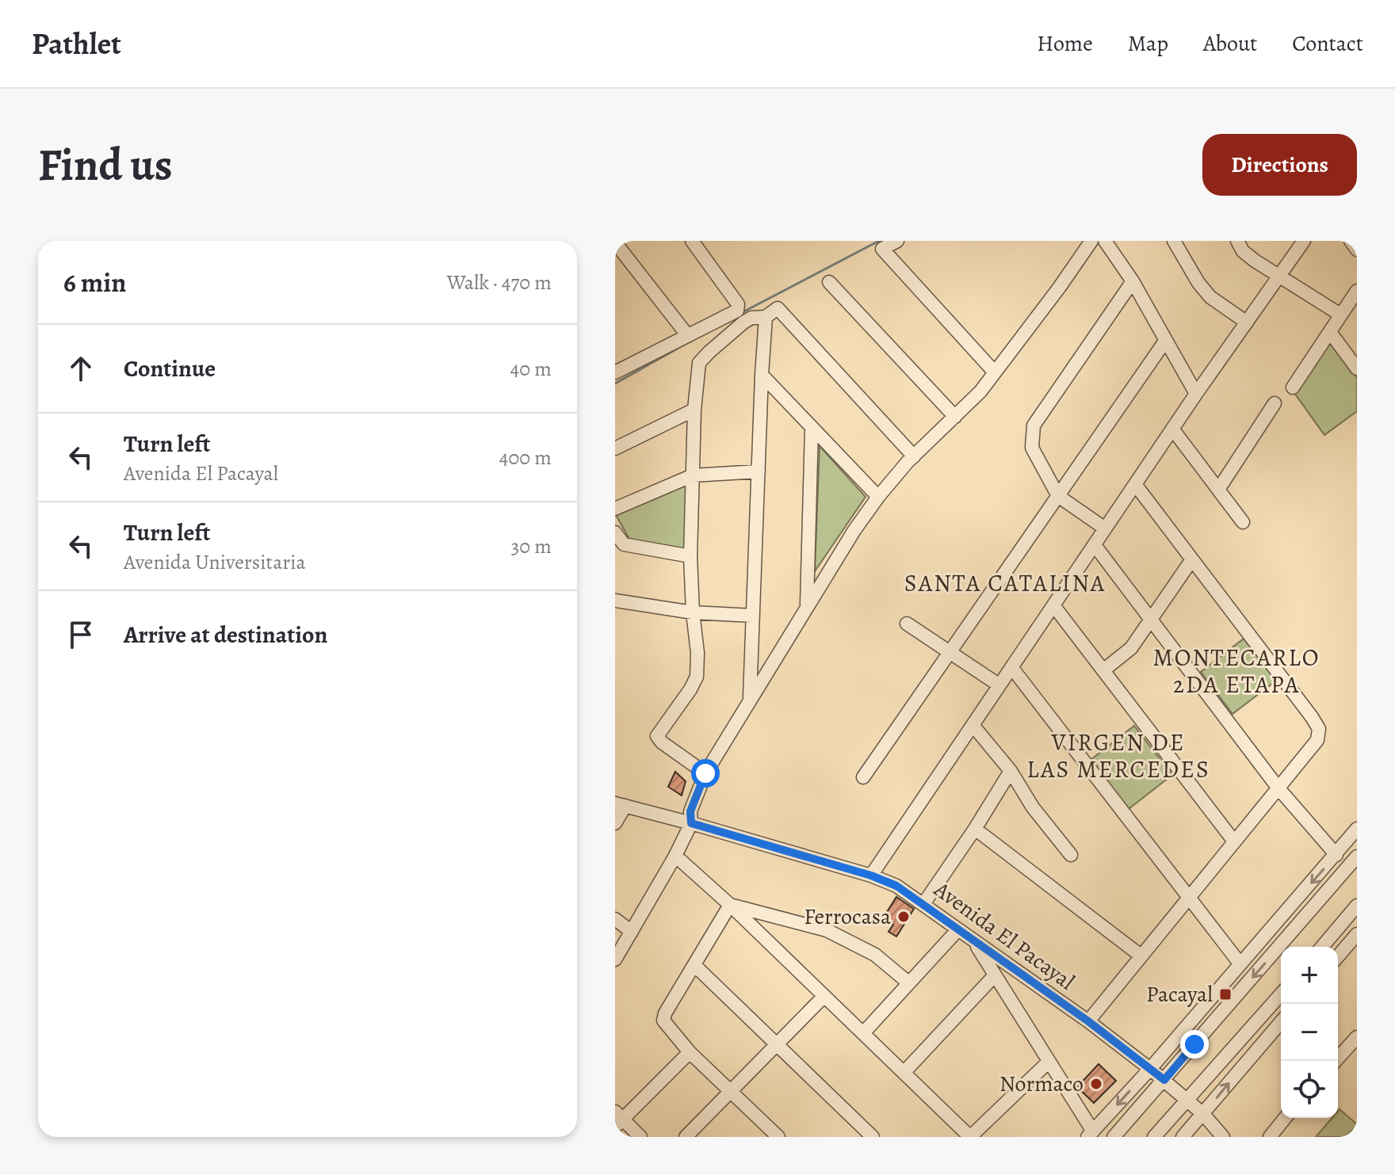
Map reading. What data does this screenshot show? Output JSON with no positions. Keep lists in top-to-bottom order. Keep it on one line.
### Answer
{"streets":{"street":["Avenida El Pacayal"]},"districts":["SANTA CATALINA","MONTECARLO 2DA ETAPA","VIRGEN DE LAS MERCEDES"],"places":{"other":["Ferrocasa","Normaco"],"transit":["Pacayal"]},"page":{"header":"Pathlet","nav":["Home","Map","About","Contact"],"buttons":"Directions","title":"Find us","heading":["6 min","Walk · 470 m"],"list":[["Continue","40 m"],["Turn left","Avenida El Pacayal","400 m"],["Turn left","Avenida Universitaria","30 m"],"Arrive at destination"],"map_buttons":["+","−"]}}
